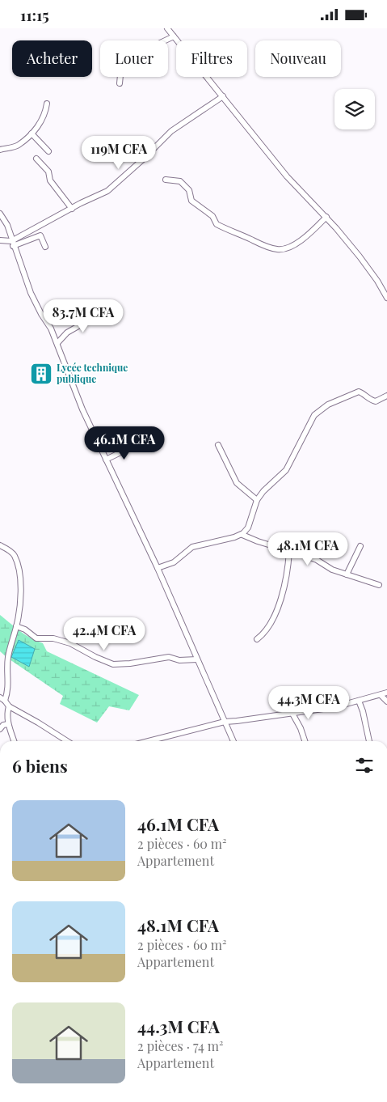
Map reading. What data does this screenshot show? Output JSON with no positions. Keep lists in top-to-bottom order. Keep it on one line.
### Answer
{"places":{"building":["Lycée technique publique"]},"page":{"status":"11:15","chip":["Acheter","Louer","Filtres","Nouveau"],"price":["119M CFA","83.7M CFA","46.1M CFA","48.1M CFA","42.4M CFA","44.3M CFA"],"heading":"6 biens","list":[{"name":"46.1M CFA","note":"2 pièces · 60 m² · Appartement"},{"name":"48.1M CFA","note":"2 pièces · 60 m² · Appartement"},{"name":"44.3M CFA","note":"2 pièces · 74 m² · Appartement"}]}}
